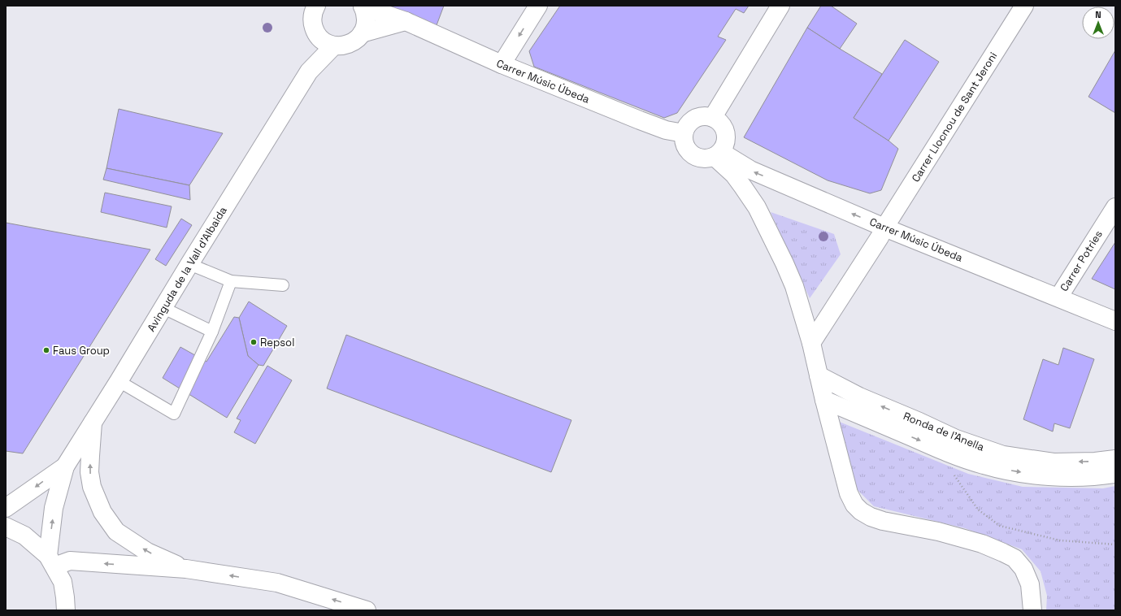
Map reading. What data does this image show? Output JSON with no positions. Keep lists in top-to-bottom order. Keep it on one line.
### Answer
{"streets":{"main road":["Carrer Músic Úbeda","Carrer Llocnou de Sant Jeroni","Carrer Potries","Avinguda de la Vall d'Albaida","Ronda de l'Anella"]},"crossings":[["Carrer Músic Úbeda","Carrer Llocnou de Sant Jeroni"],["Carrer Músic Úbeda","Carrer Potries"]],"places":["Repsol","Faus Group"],"north":"top"}
